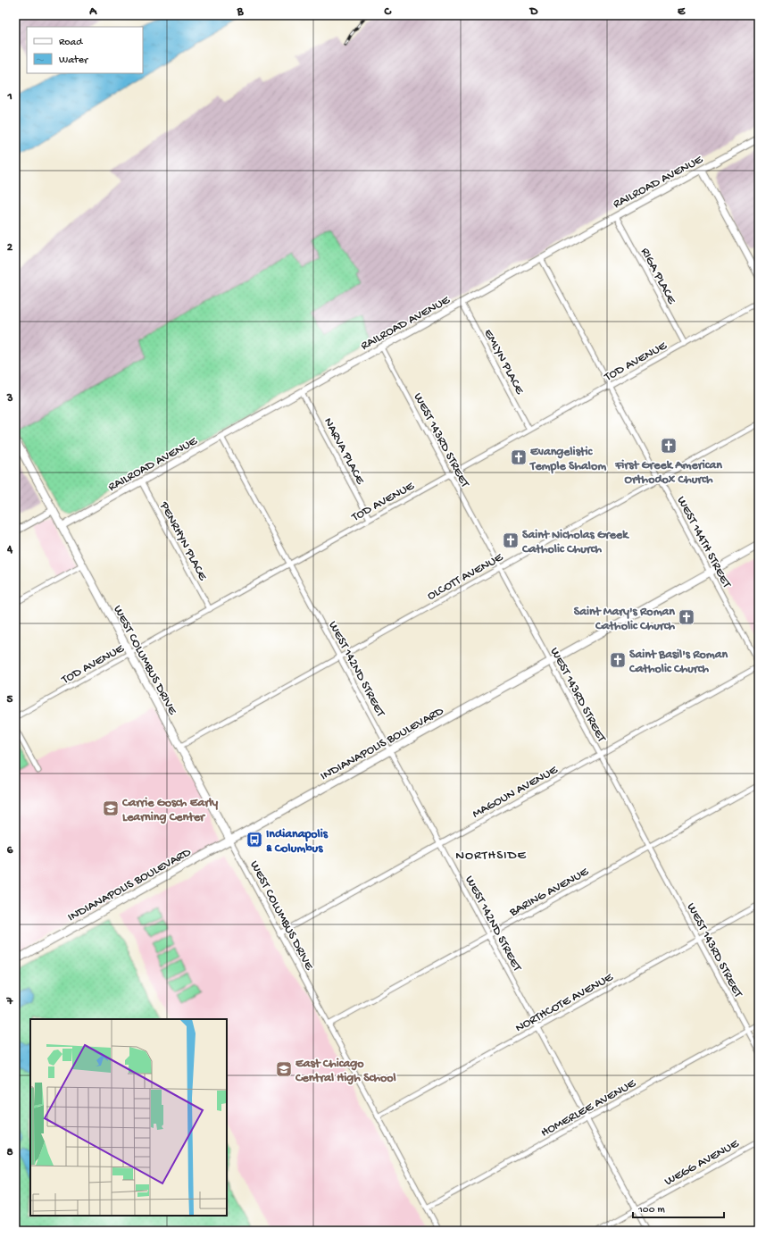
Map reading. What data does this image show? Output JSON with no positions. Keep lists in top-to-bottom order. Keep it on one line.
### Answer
{"streets":{"main road":["WEST COLUMBUS DRIVE","INDIANAPOLIS BOULEVARD"],"street":["RAILROAD AVENUE","RIGA PLACE","TOD AVENUE","EMLYN PLACE","WEST 143RD STREET","NARVA PLACE","PENRHYN PLACE","WEST 144TH STREET","OLCOTT AVENUE","WEST 142ND STREET","MAGOUN AVENUE","BARING AVENUE","NORTHCOTE AVENUE","HOMERLEE AVENUE","WEGG AVENUE"]},"crossings":[["RAILROAD AVENUE","RIGA PLACE"],["RAILROAD AVENUE","EMLYN PLACE"],["RAILROAD AVENUE","WEST 143RD STREET"],["RAILROAD AVENUE","NARVA PLACE"],["RAILROAD AVENUE","PENRHYN PLACE"],["RAILROAD AVENUE","WEST 144TH STREET"],["RAILROAD AVENUE","WEST COLUMBUS DRIVE"],["RAILROAD AVENUE","WEST 142ND STREET"],["RIGA PLACE","TOD AVENUE"],["TOD AVENUE","EMLYN PLACE"],["TOD AVENUE","WEST 143RD STREET"],["TOD AVENUE","NARVA PLACE"],["TOD AVENUE","PENRHYN PLACE"],["TOD AVENUE","WEST 144TH STREET"],["TOD AVENUE","WEST COLUMBUS DRIVE"],["TOD AVENUE","WEST 142ND STREET"],["WEST 143RD STREET","OLCOTT AVENUE"],["WEST 143RD STREET","INDIANAPOLIS BOULEVARD"],["WEST 143RD STREET","MAGOUN AVENUE"],["WEST 143RD STREET","BARING AVENUE"],["WEST 143RD STREET","NORTHCOTE AVENUE"],["WEST 143RD STREET","HOMERLEE AVENUE"],["WEST 144TH STREET","OLCOTT AVENUE"],["WEST 144TH STREET","INDIANAPOLIS BOULEVARD"],["WEST 144TH STREET","MAGOUN AVENUE"],["OLCOTT AVENUE","WEST COLUMBUS DRIVE"],["OLCOTT AVENUE","WEST 142ND STREET"],["WEST COLUMBUS DRIVE","INDIANAPOLIS BOULEVARD"],["WEST COLUMBUS DRIVE","MAGOUN AVENUE"],["WEST COLUMBUS DRIVE","BARING AVENUE"],["WEST COLUMBUS DRIVE","NORTHCOTE AVENUE"],["WEST COLUMBUS DRIVE","HOMERLEE AVENUE"],["WEST 142ND STREET","INDIANAPOLIS BOULEVARD"],["WEST 142ND STREET","MAGOUN AVENUE"],["WEST 142ND STREET","BARING AVENUE"],["WEST 142ND STREET","NORTHCOTE AVENUE"],["WEST 142ND STREET","HOMERLEE AVENUE"],["WEST 142ND STREET","WEGG AVENUE"]],"districts":["NORTHSIDE"],"places":{"church":["First Greek American Orthodox Church","Evangelistic Temple Shalom","Saint Nicholas Greek Catholic Church","Saint Mary's Roman Catholic Church","Saint Basil's Roman Catholic Church"],"school or university":["Carrie Gosch Early Learning Center","East Chicago Central High School"],"bus stop":["Indianapolis & Columbus"]},"legend":["Road","Water"],"scale_bar":"100 m","grid":{"columns":["A","B","C","D","E"],"rows":["1","2","3","4","5","6","7","8"]}}
